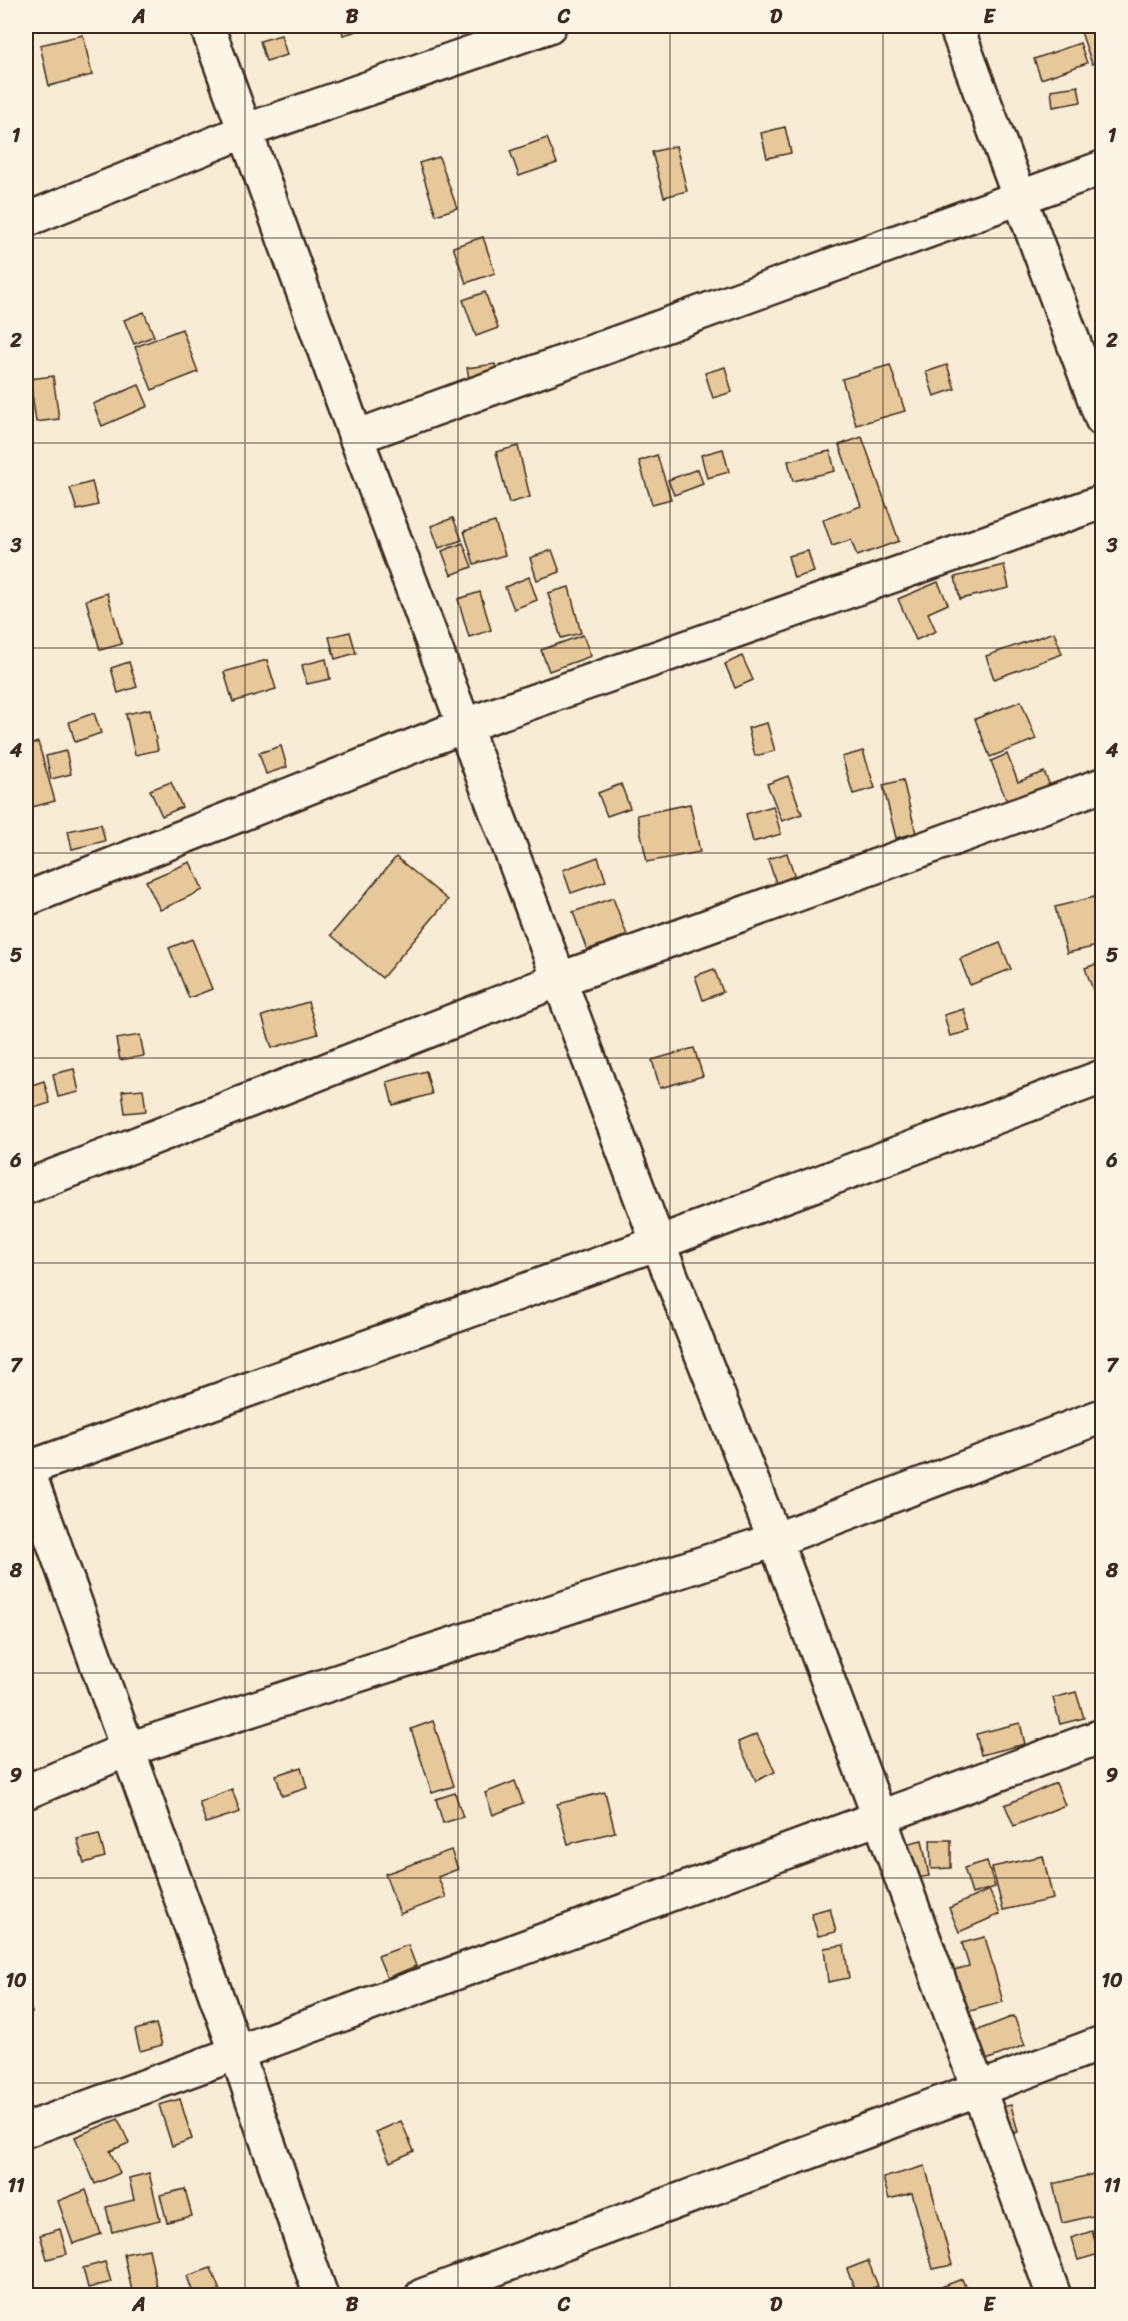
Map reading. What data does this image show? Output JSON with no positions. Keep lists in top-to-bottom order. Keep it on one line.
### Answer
{"grid":{"columns":["A","B","C","D","E"],"rows":["1","2","3","4","5","6","7","8","9","10","11"]}}
